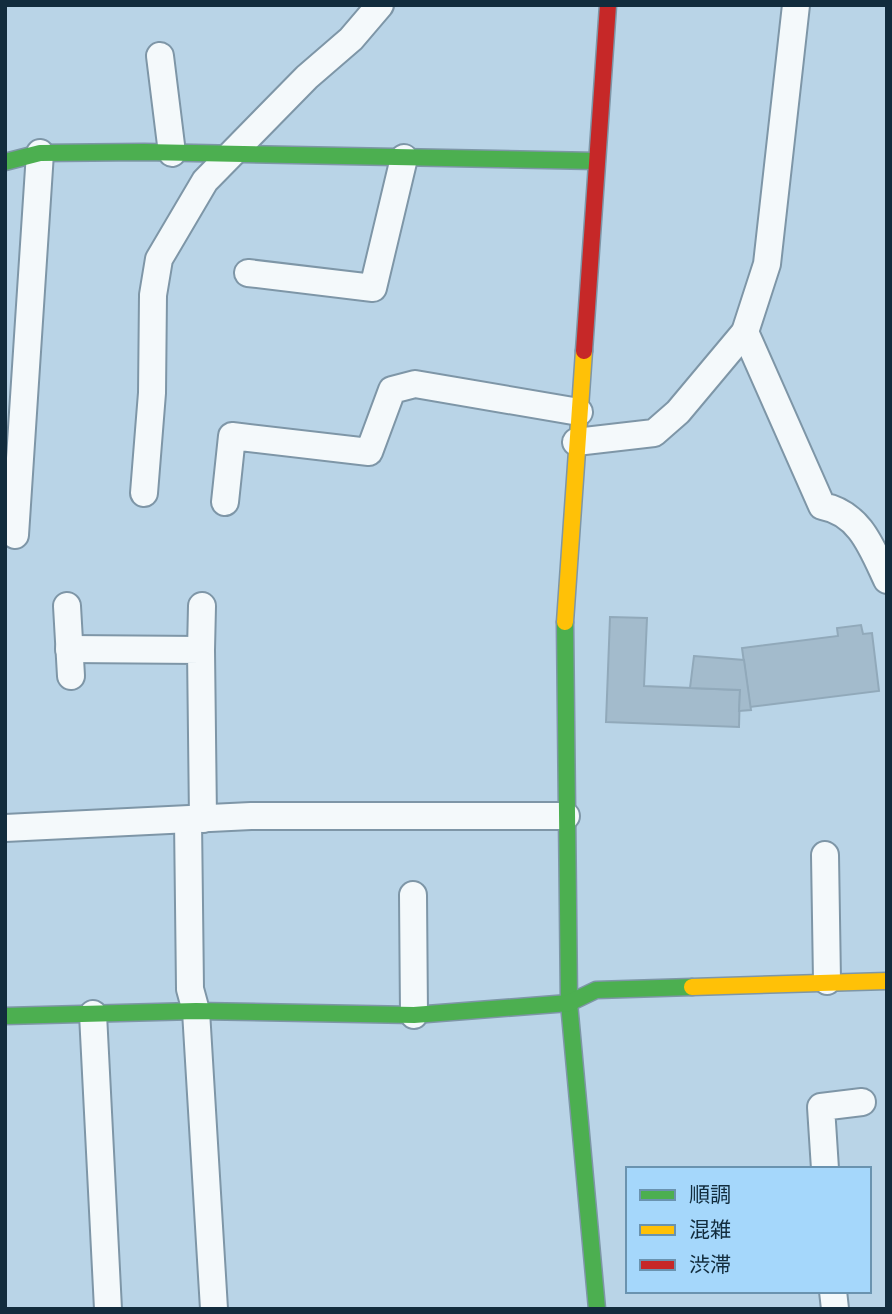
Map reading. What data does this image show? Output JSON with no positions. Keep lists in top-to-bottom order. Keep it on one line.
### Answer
{"legend":["順調","混雑","渋滞"]}
